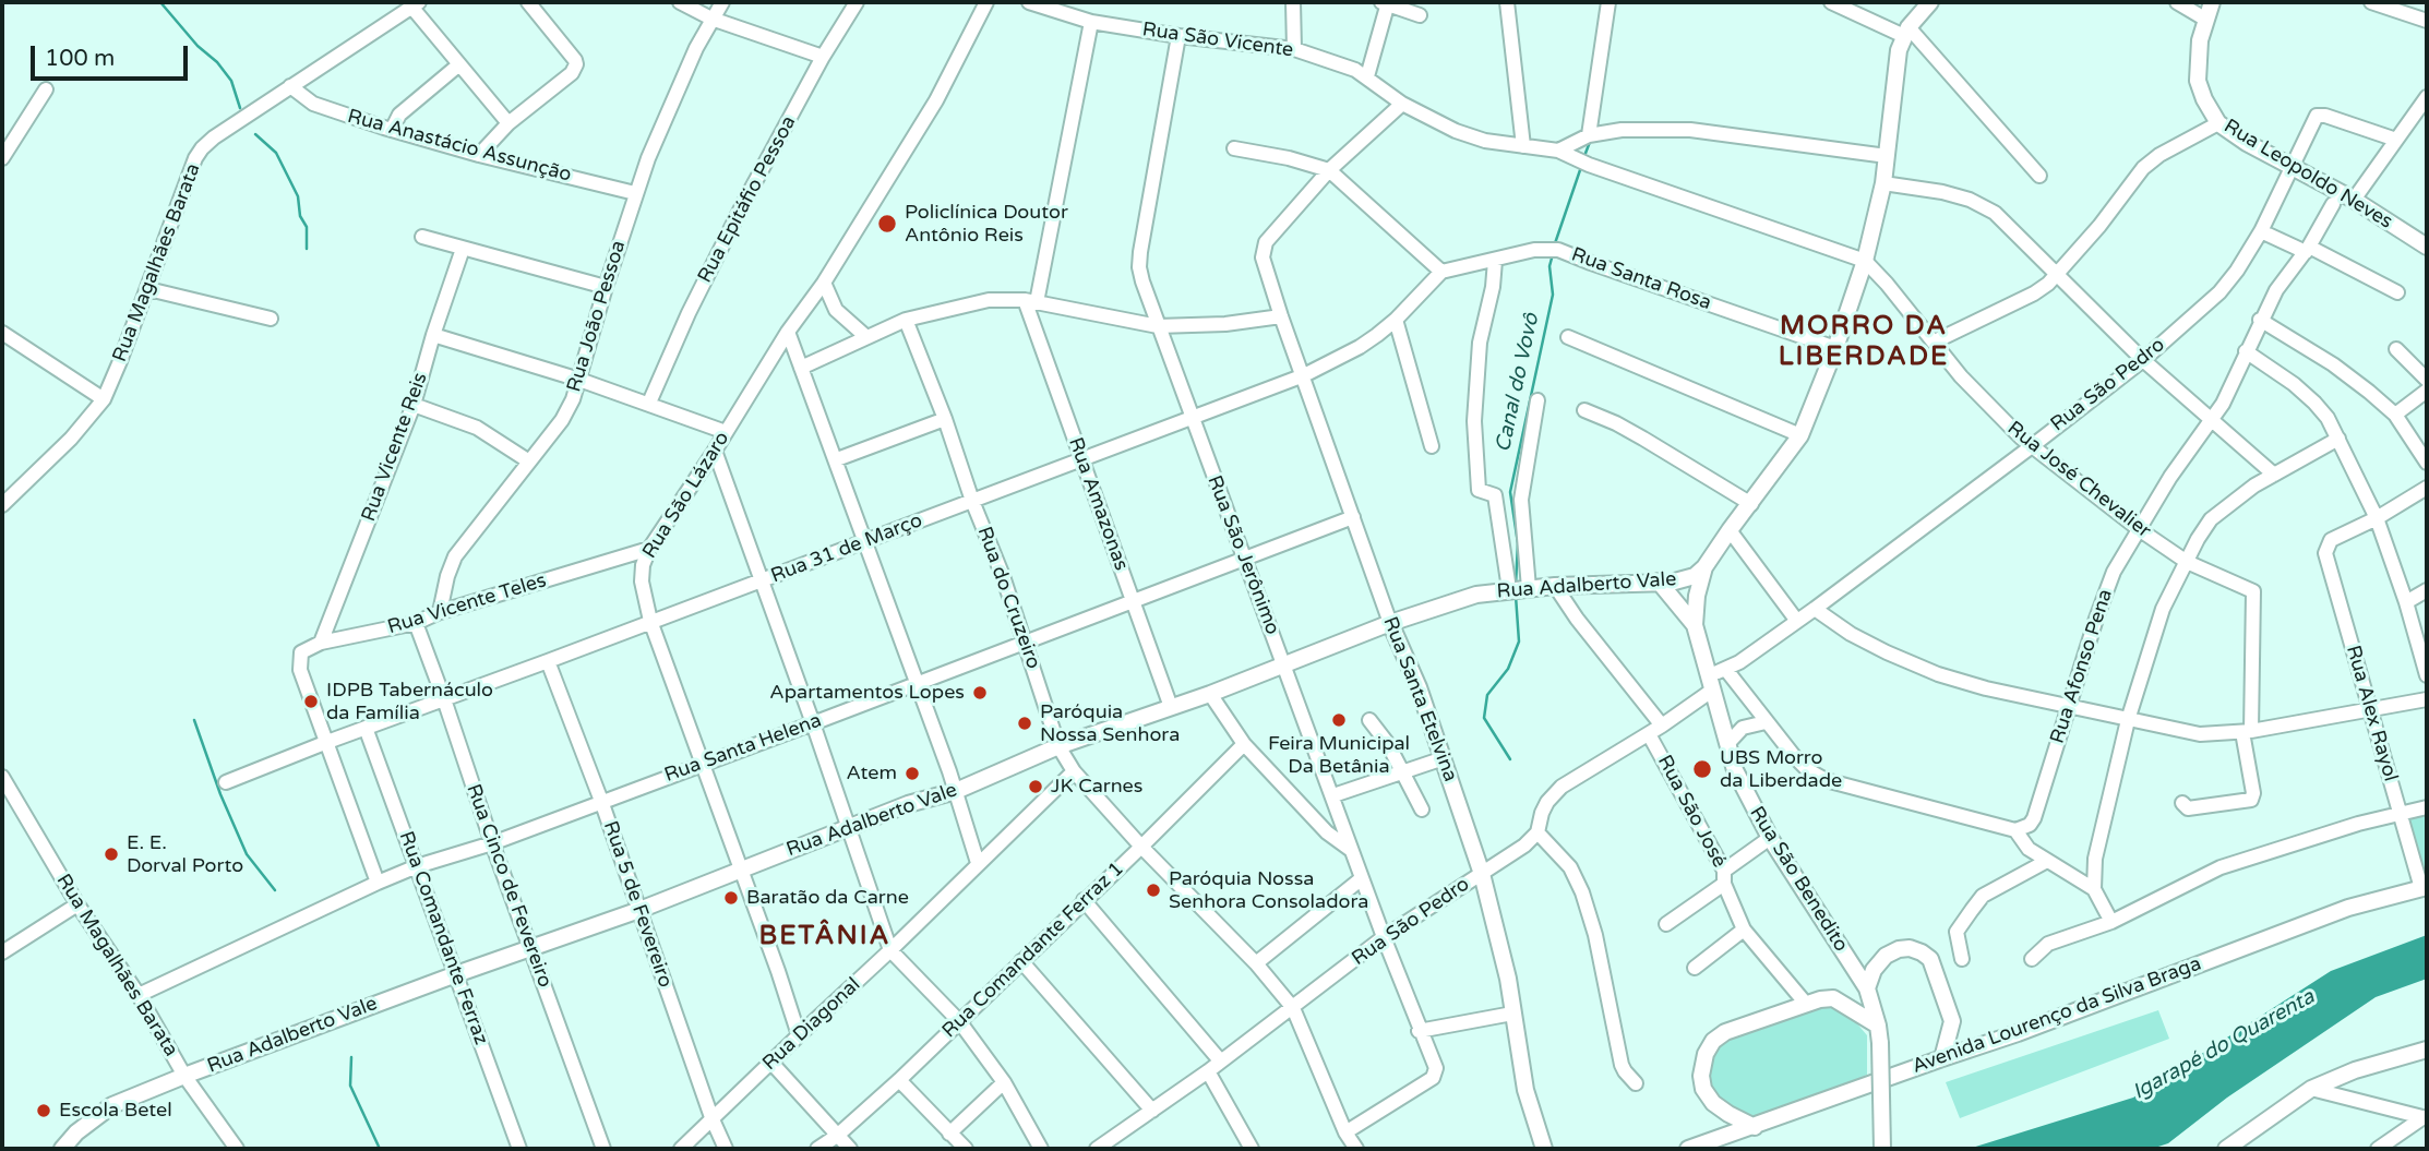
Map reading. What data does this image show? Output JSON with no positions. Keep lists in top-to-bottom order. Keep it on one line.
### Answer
{"streets":{"street":["Rua São Vicente","Rua Anastácio Assunção","Rua Leopoldo Neves","Rua Epitáfio Pessoa","Rua Magalhães Barata","Rua Santa Rosa","Rua João Pessoa","Rua São Pedro","Rua Vicente Reis","Rua José Chevalier","Rua São Lázaro","Rua Amazonas","Rua 31 de Março","Rua São Jerônimo","Rua Adalberto Vale","Rua do Cruzeiro","Rua Vicente Teles","Rua Afonso Pena","Rua Santa Etelvina","Rua Alex Rayol","Rua Santa Helena","Rua São José","Rua São Benedito","Rua Cinco de Fevereiro","Rua 5 de Fevereiro","Rua Comandante Ferraz","Rua Comandante Ferraz 1","Avenida Lourenço da Silva Braga","Rua Diagonal"]},"crossings":[["Rua São Vicente","Rua José Chevalier"],["Rua São Vicente","Rua São Jerônimo"],["Rua Anastácio Assunção","Rua Magalhães Barata"],["Rua Anastácio Assunção","Rua João Pessoa"],["Rua Leopoldo Neves","Rua São Pedro"],["Rua Magalhães Barata","Rua Adalberto Vale"],["Rua Magalhães Barata","Rua Santa Helena"],["Rua Santa Rosa","Rua 31 de Março"],["Rua Santa Rosa","Rua São Benedito"],["Rua João Pessoa","Rua Vicente Teles"],["Rua São Pedro","Rua José Chevalier"],["Rua São Pedro","Rua São Jerônimo"],["Rua São Pedro","Rua do Cruzeiro"],["Rua São Pedro","Rua Santa Etelvina"],["Rua São Pedro","Rua São José"],["Rua São Pedro","Rua São Benedito"],["Rua Vicente Reis","Rua Vicente Teles"],["Rua José Chevalier","Rua Afonso Pena"],["Rua José Chevalier","Rua São Benedito"],["Rua São Lázaro","Rua 31 de Março"],["Rua São Lázaro","Rua Adalberto Vale"],["Rua São Lázaro","Rua Vicente Teles"],["Rua São Lázaro","Rua Santa Helena"],["Rua São Lázaro","Rua Diagonal"],["Rua Amazonas","Rua 31 de Março"],["Rua Amazonas","Rua Adalberto Vale"],["Rua Amazonas","Rua Santa Helena"],["Rua 31 de Março","Rua São Jerônimo"],["Rua 31 de Março","Rua do Cruzeiro"],["Rua 31 de Março","Rua Santa Etelvina"],["Rua 31 de Março","Rua Cinco de Fevereiro"],["Rua 31 de Março","Rua 5 de Fevereiro"],["Rua 31 de Março","Rua Comandante Ferraz"],["Rua São Jerônimo","Rua Adalberto Vale"],["Rua São Jerônimo","Rua do Cruzeiro"],["Rua São Jerônimo","Rua Santa Helena"],["Rua Adalberto Vale","Rua do Cruzeiro"],["Rua Adalberto Vale","Rua Santa Etelvina"],["Rua Adalberto Vale","Rua São Benedito"],["Rua Adalberto Vale","Rua Cinco de Fevereiro"],["Rua Adalberto Vale","Rua 5 de Fevereiro"],["Rua Adalberto Vale","Rua Comandante Ferraz"],["Rua do Cruzeiro","Rua Santa Helena"],["Rua do Cruzeiro","Rua Comandante Ferraz 1"],["Rua do Cruzeiro","Rua Diagonal"],["Rua Vicente Teles","Rua Cinco de Fevereiro"],["Rua Santa Etelvina","Rua Santa Helena"],["Rua Alex Rayol","Avenida Lourenço da Silva Braga"],["Rua Santa Helena","Rua Cinco de Fevereiro"],["Rua Santa Helena","Rua 5 de Fevereiro"],["Rua Santa Helena","Rua Comandante Ferraz"],["Rua 5 de Fevereiro","Rua Diagonal"]],"districts":["MORRO DA LIBERDADE","BETÂNIA"],"water":["Canal do Vovô","Igarapé do Quarenta"],"places":["Policlínica Doutor Antônio Reis","Apartamentos Lopes","IDPB Tabernáculo da Família","Feira Municipal Da Betânia","Paróquia Nossa Senhora","UBS Morro da Liberdade","Atem","JK Carnes","E. E. Dorval Porto","Paróquia Nossa Senhora Consoladora","Baratão da Carne","Escola Betel"],"scale_bar":"100 m"}
